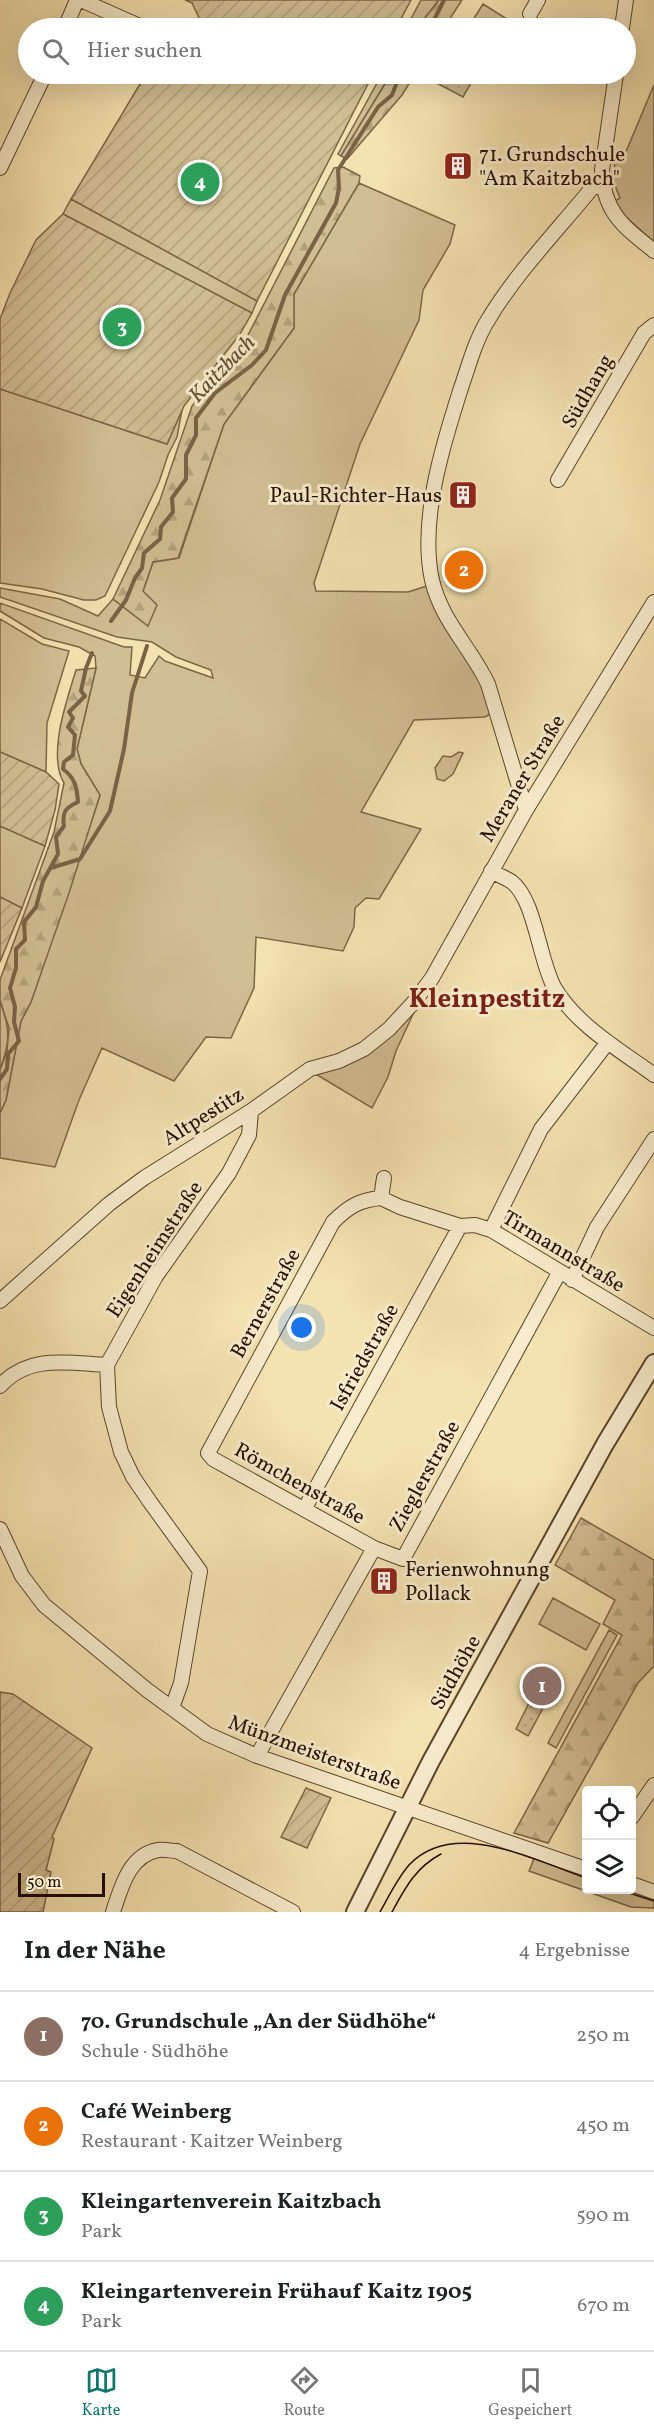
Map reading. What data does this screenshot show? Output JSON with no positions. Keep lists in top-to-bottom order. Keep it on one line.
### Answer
{"streets":{"street":["Südhang","Meraner Straße","Altpestitz","Eigenheimstraße","Tirmannstraße","Bernerstraße","Isfriedstraße","Zieglerstraße","Römchenstraße","Südhöhe","Münzmeisterstraße"]},"crossings":[["Meraner Straße","Altpestitz"],["Altpestitz","Eigenheimstraße"],["Tirmannstraße","Bernerstraße"],["Tirmannstraße","Isfriedstraße"],["Tirmannstraße","Zieglerstraße"],["Bernerstraße","Römchenstraße"],["Isfriedstraße","Römchenstraße"],["Zieglerstraße","Römchenstraße"],["Zieglerstraße","Münzmeisterstraße"],["Südhöhe","Münzmeisterstraße"]],"districts":["Kleinpestitz"],"water":["Kaitzbach"],"places":{"building":["71. Grundschule \"Am Kaitzbach\"","Paul-Richter-Haus","Ferienwohnung Pollack"]},"scale_bar":"50 m","page":{"search":"Hier suchen","pins":["4","3","2","1"],"scale":"50 m","heading":["In der Nähe","4 Ergebnisse"],"list":[{"mark":"1","name":"70. Grundschule „An der Südhöhe“","note":"Schule · Südhöhe","value":"250 m"},{"mark":"2","name":"Café Weinberg","note":"Restaurant · Kaitzer Weinberg","value":"450 m"},{"mark":"3","name":"Kleingartenverein Kaitzbach","note":"Park","value":"590 m"},{"mark":"4","name":"Kleingartenverein Frühauf Kaitz 1905","note":"Park","value":"670 m"}],"nav":["Karte","Route","Gespeichert"]}}
